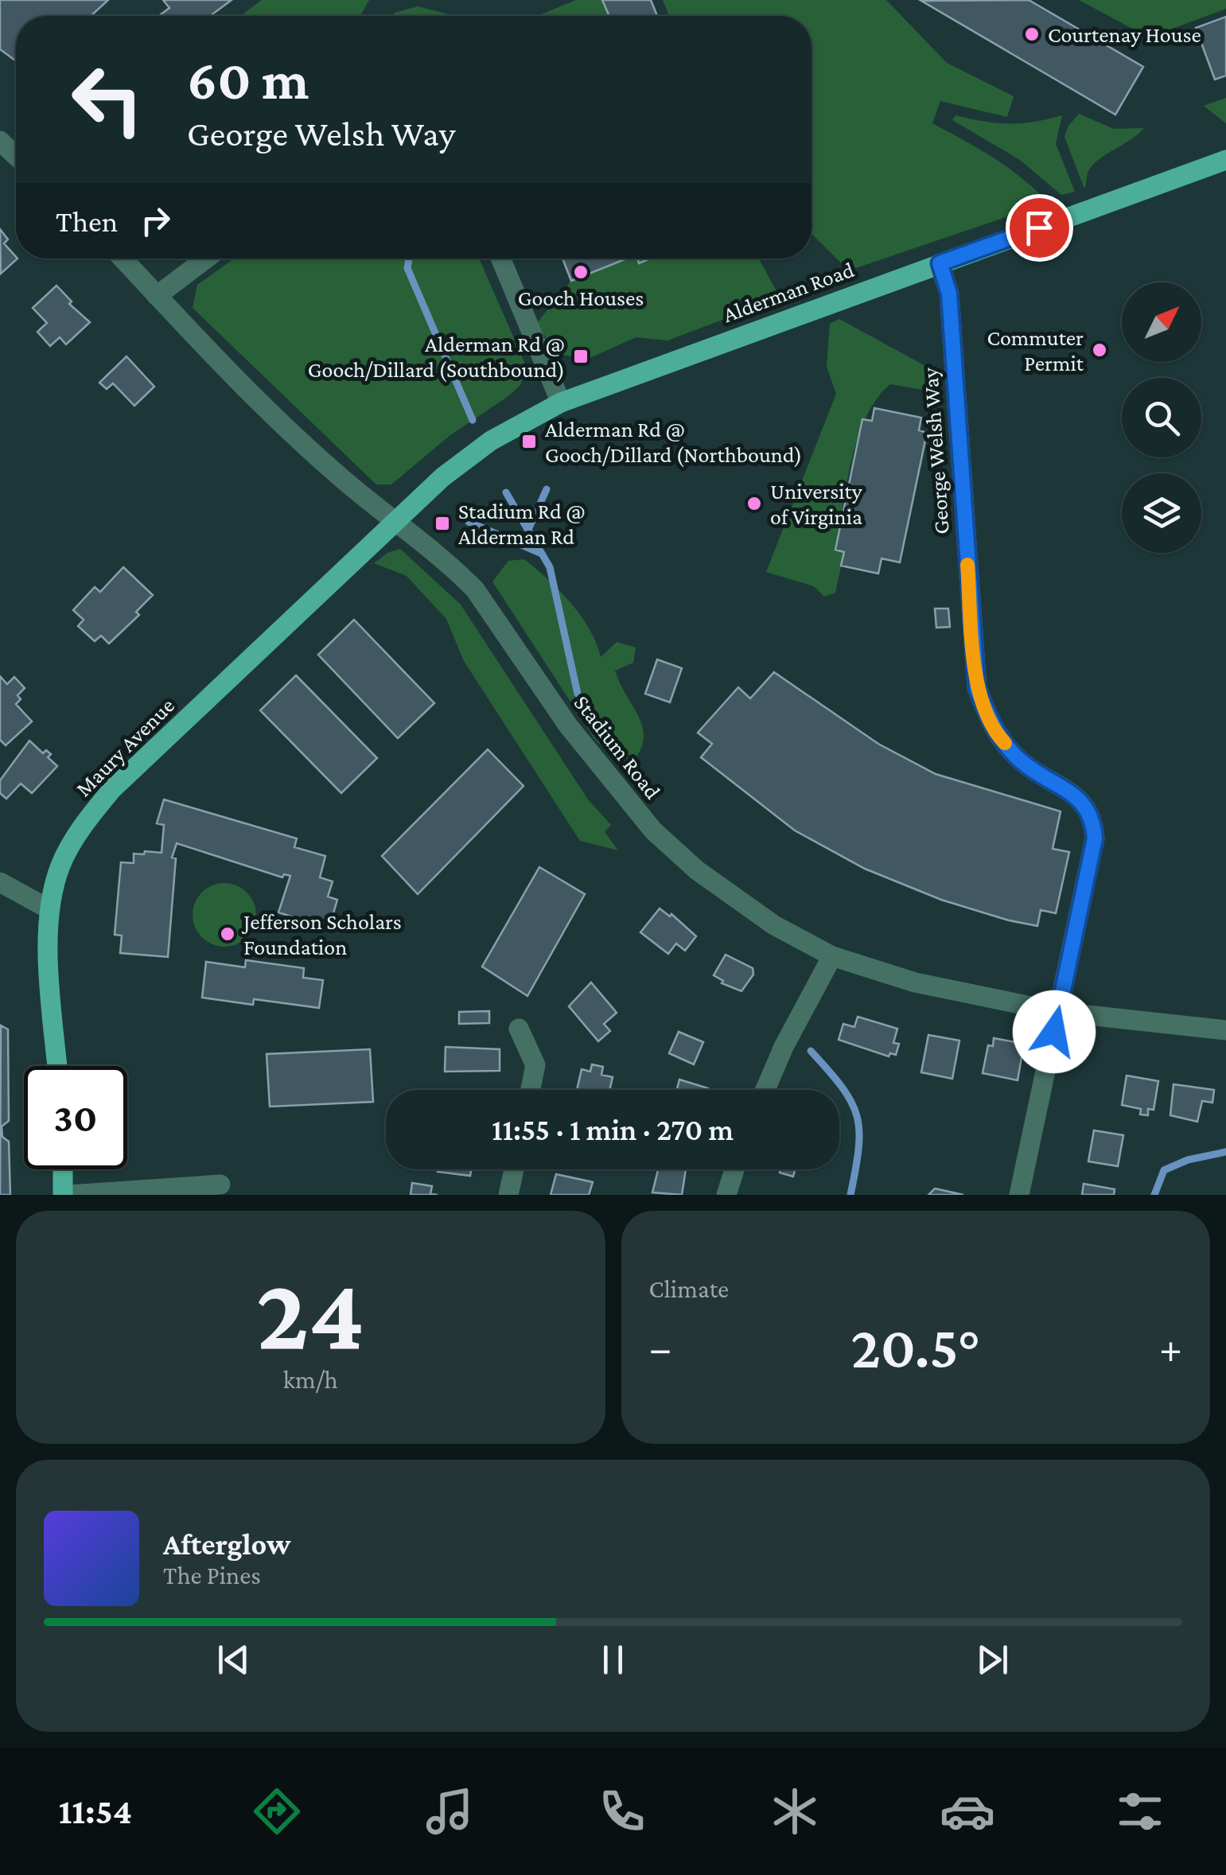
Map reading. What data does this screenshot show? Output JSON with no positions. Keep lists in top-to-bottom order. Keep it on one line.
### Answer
{"streets":{"main road":["Alderman Road","Maury Avenue"],"street":["George Welsh Way","Stadium Road"]},"crossings":[["Alderman Road","George Welsh Way"],["Alderman Road","Maury Avenue"],["Alderman Road","Stadium Road"],["George Welsh Way","Stadium Road"],["Maury Avenue","Stadium Road"]],"places":{"other":["Courtenay House","Gooch Houses","Commuter Permit","University of Virginia","Jefferson Scholars Foundation"],"transit":["Alderman Rd @ Gooch/Dillard (Southbound)","Alderman Rd @ Gooch/Dillard (Northbound)","Stadium Rd @ Alderman Rd"]},"north":"top right","page":{"turn":["60 m","George Welsh Way"],"then":"Then","limit":"30","trip":"11:55 · 1 min · 270 m","tile":[["24","km/h"],"Climate"],"heat":["−","20.5°","+"],"song":["Afterglow","The Pines"],"tabs":"11:54"}}
